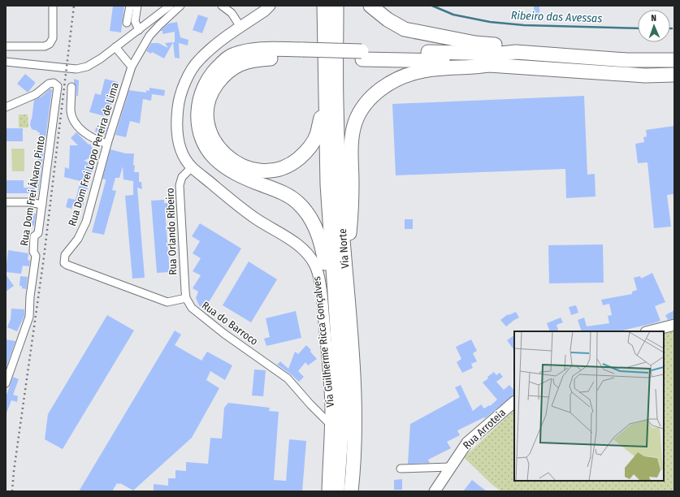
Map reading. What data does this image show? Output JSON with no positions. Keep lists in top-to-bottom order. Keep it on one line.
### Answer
{"streets":{"highway":["Via Norte"],"street":["Rua Dom Frei Lopo Pereira de Lima","Rua Dom Frei Álvaro Pinto","Rua Orlando Ribeiro","Rua do Barroco","Via Guilherme Ricca Gonçalves","Rua Arroteia"]},"crossings":[["Rua Dom Frei Lopo Pereira de Lima","Rua Orlando Ribeiro"],["Rua Dom Frei Lopo Pereira de Lima","Rua do Barroco"],["Rua Orlando Ribeiro","Rua do Barroco"],["Rua Orlando Ribeiro","Via Guilherme Ricca Gonçalves"],["Rua do Barroco","Via Guilherme Ricca Gonçalves"]],"water":["Ribeiro das Avessas"],"north":"top"}
